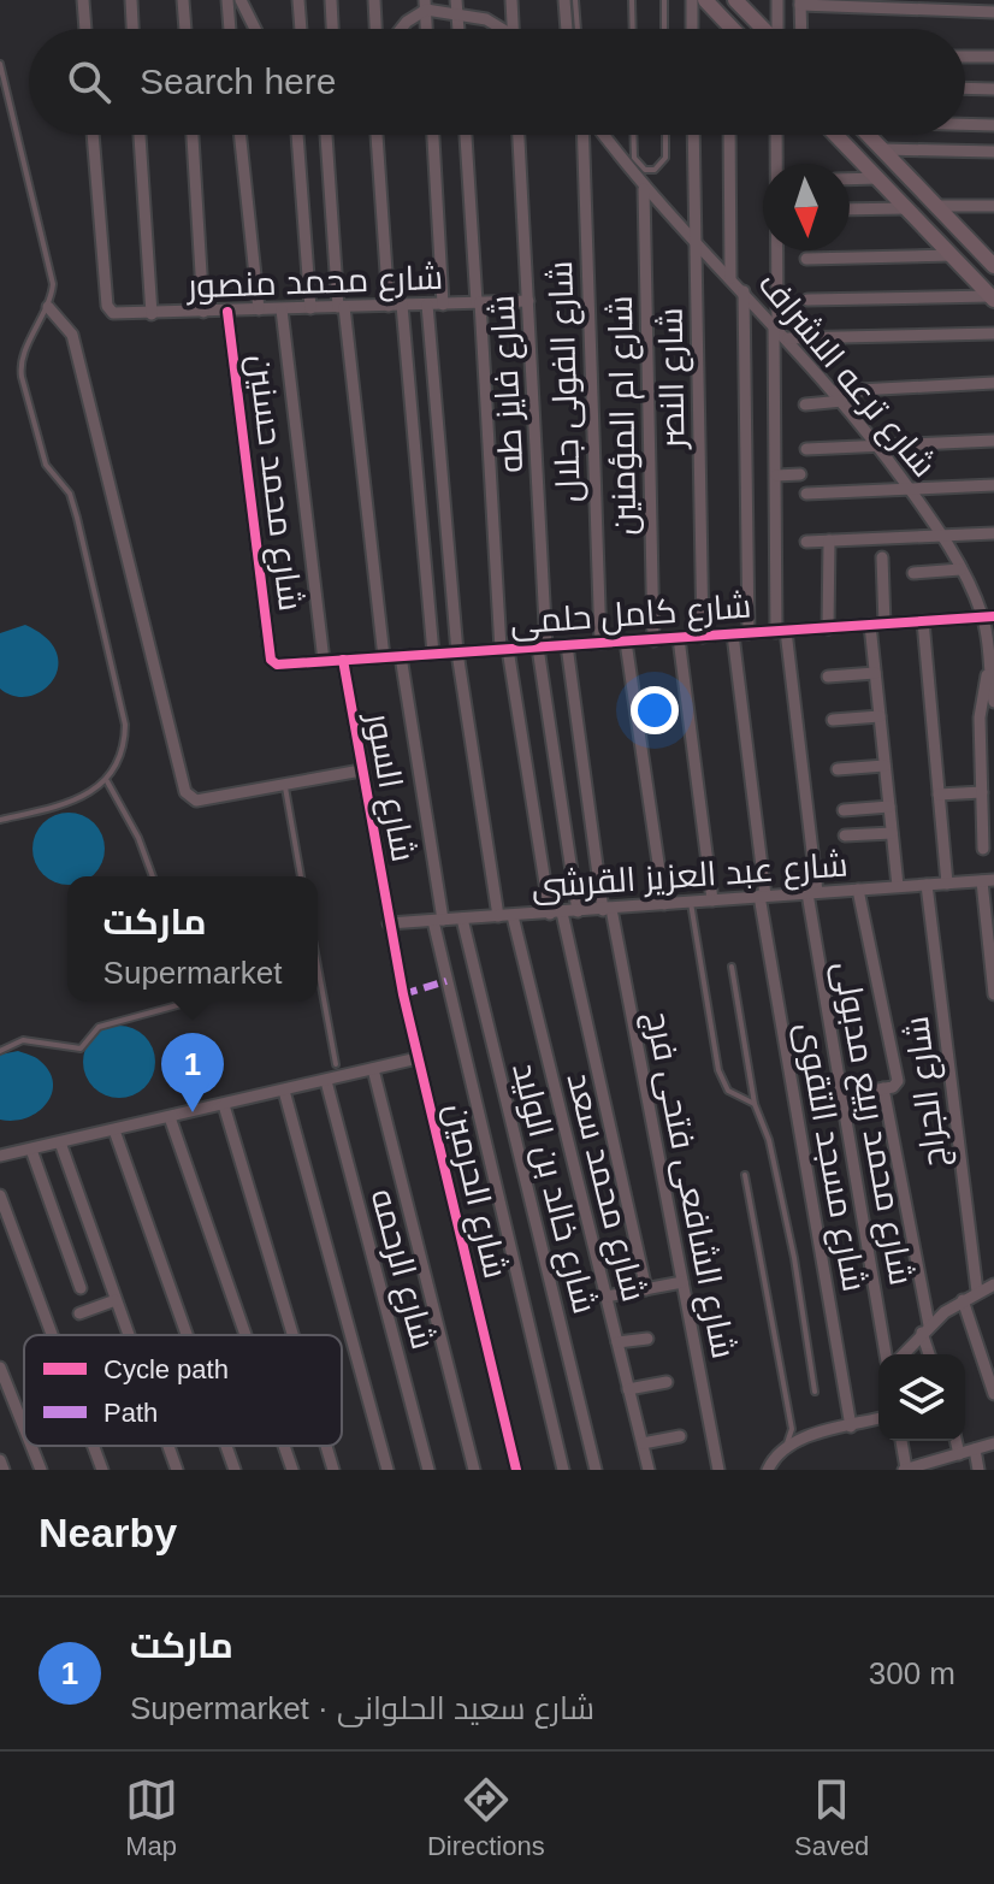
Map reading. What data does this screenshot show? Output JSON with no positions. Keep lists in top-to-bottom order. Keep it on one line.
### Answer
{"streets":{"street":["شارع محمد منصور","شارع ترعه الاشراف","شارع النصر","شارع الفولى جلال","شارع فايز طه","شارع ام المؤمنين","شارع محمد حسنين","شارع كامل حلمى","شارع السور","شارع عبد العزيز القرشى","شارع الجراج","شارع محمد ربيع مدبولى","شارع مسجد التقوى","شارع الشافعى فتحى فرج","شارع محمد سعد","شارع خالد بن الوليد","شارع الحرمين","شارع الرحمه"]},"crossings":[["شارع محمد منصور","شارع فايز طه"],["شارع محمد منصور","شارع محمد حسنين"],["شارع ترعه الاشراف","شارع النصر"],["شارع ترعه الاشراف","شارع ام المؤمنين"],["شارع ترعه الاشراف","شارع كامل حلمى"],["شارع ترعه الاشراف","شارع محمد ربيع مدبولى"],["شارع النصر","شارع كامل حلمى"],["شارع الفولى جلال","شارع كامل حلمى"],["شارع فايز طه","شارع كامل حلمى"],["شارع فايز طه","شارع عبد العزيز القرشى"],["شارع ام المؤمنين","شارع كامل حلمى"],["شارع محمد حسنين","شارع كامل حلمى"],["شارع كامل حلمى","شارع السور"],["شارع كامل حلمى","شارع محمد ربيع مدبولى"],["شارع كامل حلمى","شارع مسجد التقوى"],["شارع كامل حلمى","شارع الشافعى فتحى فرج"],["شارع السور","شارع عبد العزيز القرشى"],["شارع السور","شارع الحرمين"],["شارع عبد العزيز القرشى","شارع الجراج"],["شارع عبد العزيز القرشى","شارع محمد ربيع مدبولى"],["شارع عبد العزيز القرشى","شارع مسجد التقوى"],["شارع عبد العزيز القرشى","شارع الشافعى فتحى فرج"],["شارع عبد العزيز القرشى","شارع محمد سعد"],["شارع عبد العزيز القرشى","شارع خالد بن الوليد"],["شارع عبد العزيز القرشى","شارع الحرمين"]],"legend":["Cycle path","Path"],"north":"bottom","page":{"search":"Search here","popup":["ماركت","Supermarket"],"pins":"1","heading":"Nearby","list":[{"mark":"1","name":"ماركت","note":"Supermarket · شارع سعيد الحلوانى","value":"300 m"}],"nav":["Map","Directions","Saved"]}}
